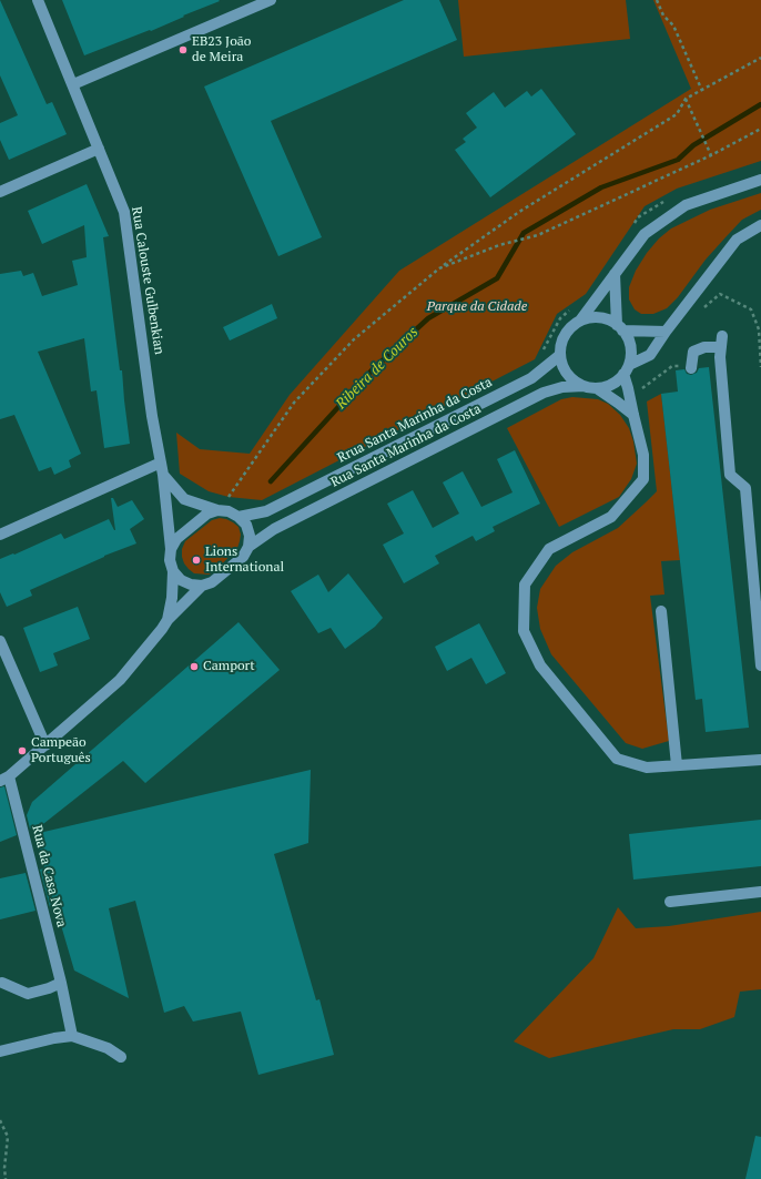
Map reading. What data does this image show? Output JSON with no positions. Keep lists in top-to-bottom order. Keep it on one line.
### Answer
{"streets":{"street":["Rua Calouste Gulbenkian","Rrua Santa Marinha da Costa","Rua Santa Marinha da Costa","Rua da Casa Nova"]},"crossings":[["Rua Calouste Gulbenkian","Rrua Santa Marinha da Costa"],["Rua Calouste Gulbenkian","Rua Santa Marinha da Costa"],["Rrua Santa Marinha da Costa","Rua Santa Marinha da Costa"]],"water":["Ribeira de Couros"],"parks":["Parque da Cidade"],"places":["EB23 João de Meira","Lions International","Camport","Campeão Português"]}
